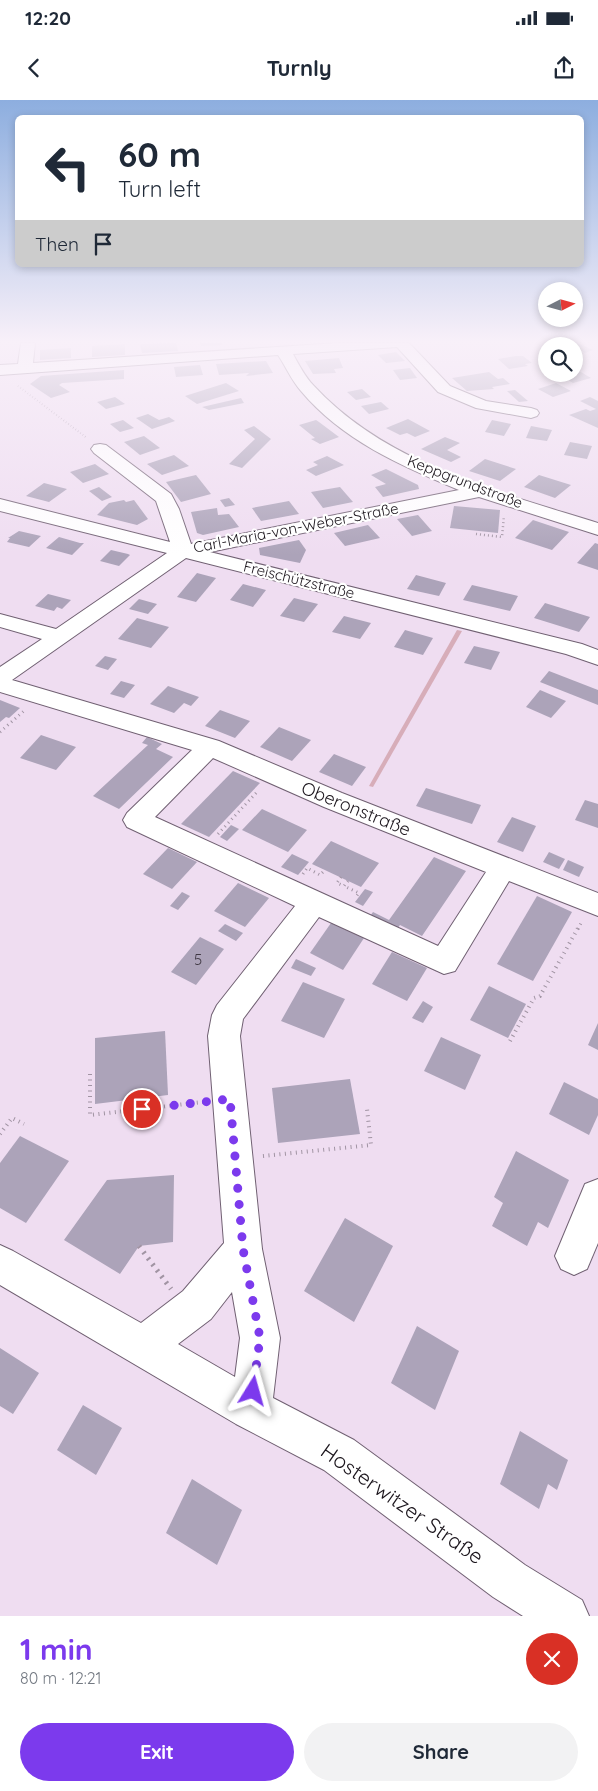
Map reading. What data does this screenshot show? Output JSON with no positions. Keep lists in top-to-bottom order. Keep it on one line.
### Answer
{"streets":{"street":["Keppgrundstraße","Carl-Maria-von-Weber-Straße","Freischützstraße","Oberonstraße","Hosterwitzer Straße"]},"crossings":[["Keppgrundstraße","Carl-Maria-von-Weber-Straße"],["Carl-Maria-von-Weber-Straße","Freischützstraße"]],"house_numbers":["5"],"north":"right","page":{"status":"12:20","header":"Turnly","turn":["60 m","Turn left"],"then":"Then","heading":["1 min","80 m · 12:21"],"buttons":["Exit","Share"]}}
